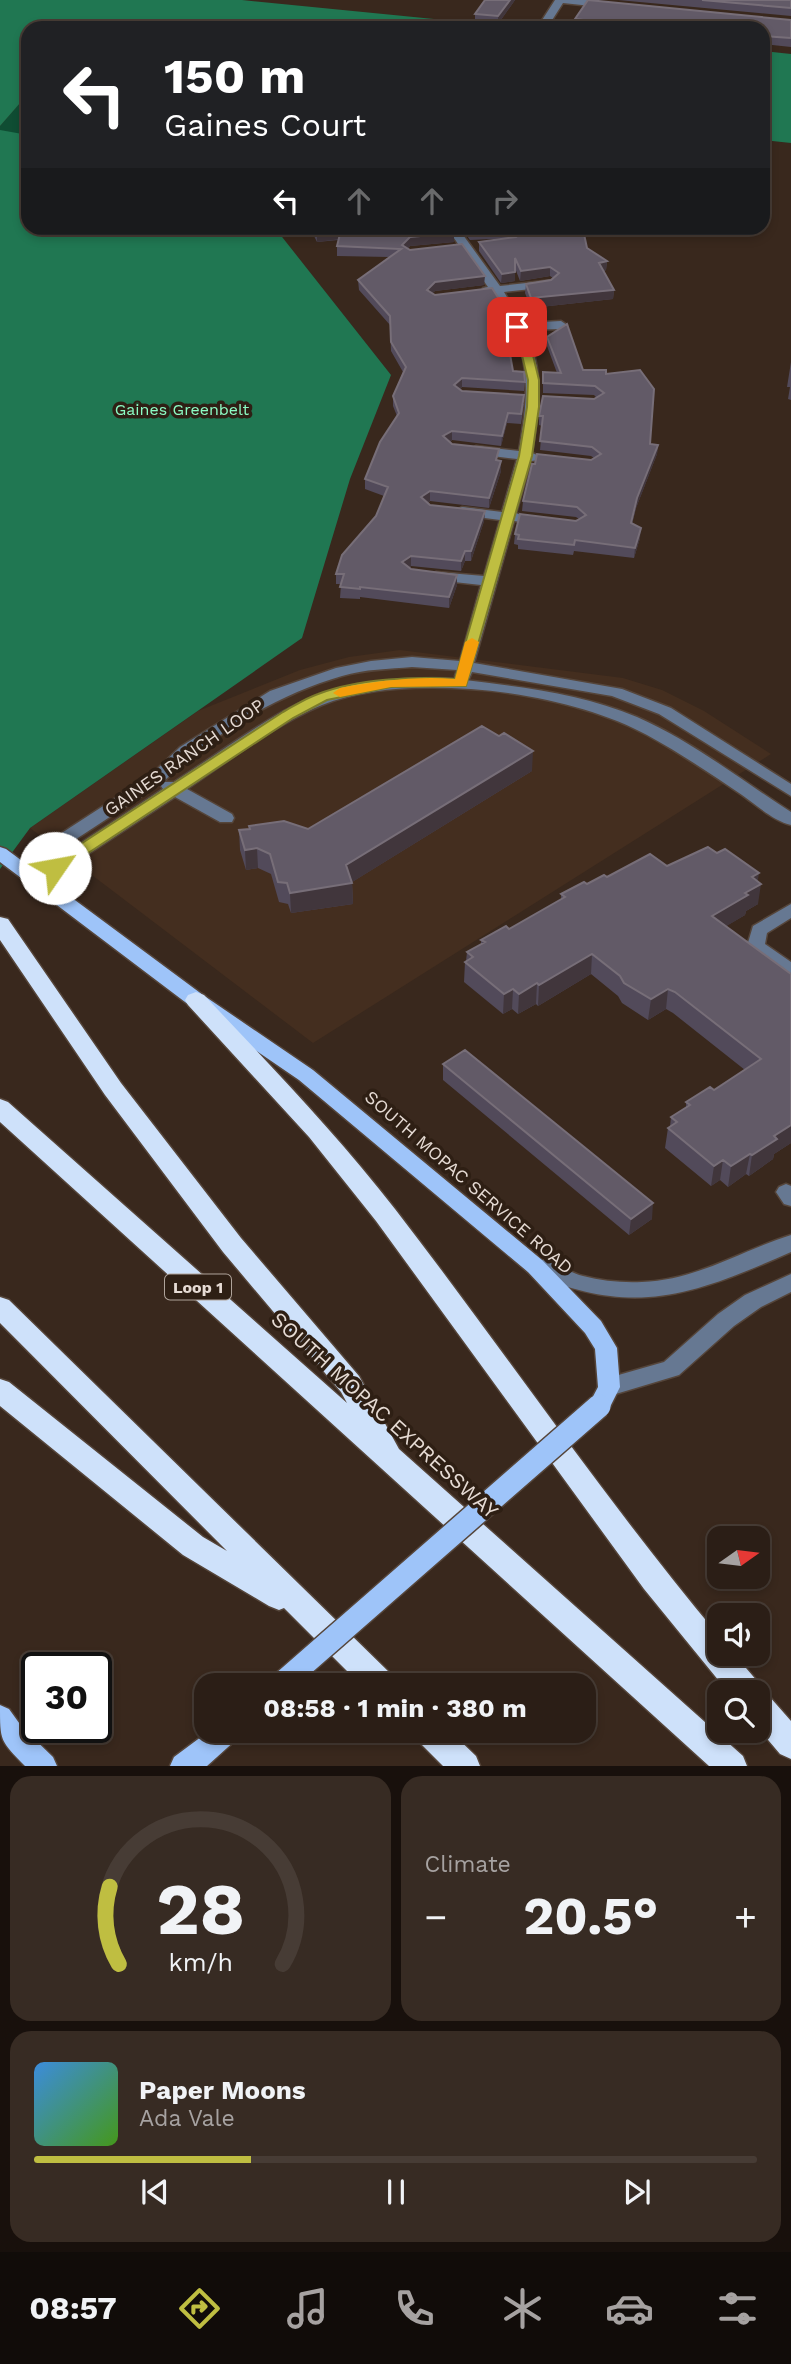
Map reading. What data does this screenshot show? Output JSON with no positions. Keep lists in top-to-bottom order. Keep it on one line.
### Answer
{"streets":{"highway":["Loop 1","SOUTH MOPAC EXPRESSWAY"],"main road":["SOUTH MOPAC SERVICE ROAD"],"street":["GAINES RANCH LOOP"]},"crossings":[["GAINES RANCH LOOP","SOUTH MOPAC SERVICE ROAD"]],"parks":["Gaines Greenbelt"],"north":"right","page":{"turn":["150 m","Gaines Court"],"limit":"30","trip":"08:58 · 1 min · 380 m","tile":"Climate","heat":["−","20.5°","+"],"song":["Paper Moons","Ada Vale"],"tabs":"08:57","gauge":["28","km/h"]}}
